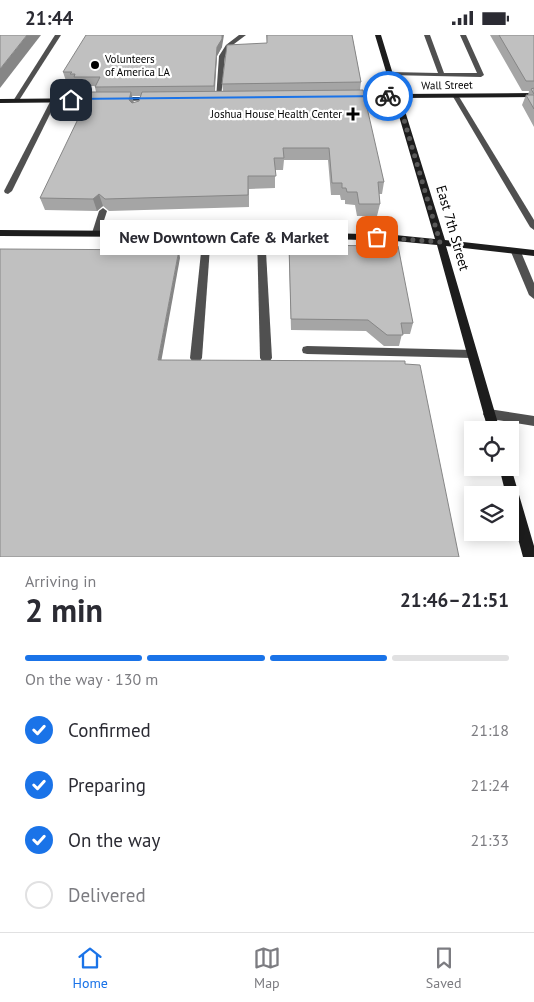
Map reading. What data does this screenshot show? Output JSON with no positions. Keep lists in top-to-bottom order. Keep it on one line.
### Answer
{"streets":{"street":["Wall Street","East 7th Street"]},"crossings":[["Wall Street","East 7th Street"]],"places":{"other":["Volunteers of America LA","New Downtown Cafe & Market"],"health":["Joshua House Health Center"]},"page":{"status":"21:44","bubble":"New Downtown Cafe & Market","heading":["2 min","Arriving in","21:46–21:51"],"bar":"On the way · 130 m","list":[["Confirmed","21:18"],["Preparing","21:24"],["On the way","21:33"],"Delivered"],"tabs":["Home","Map","Saved"]}}
